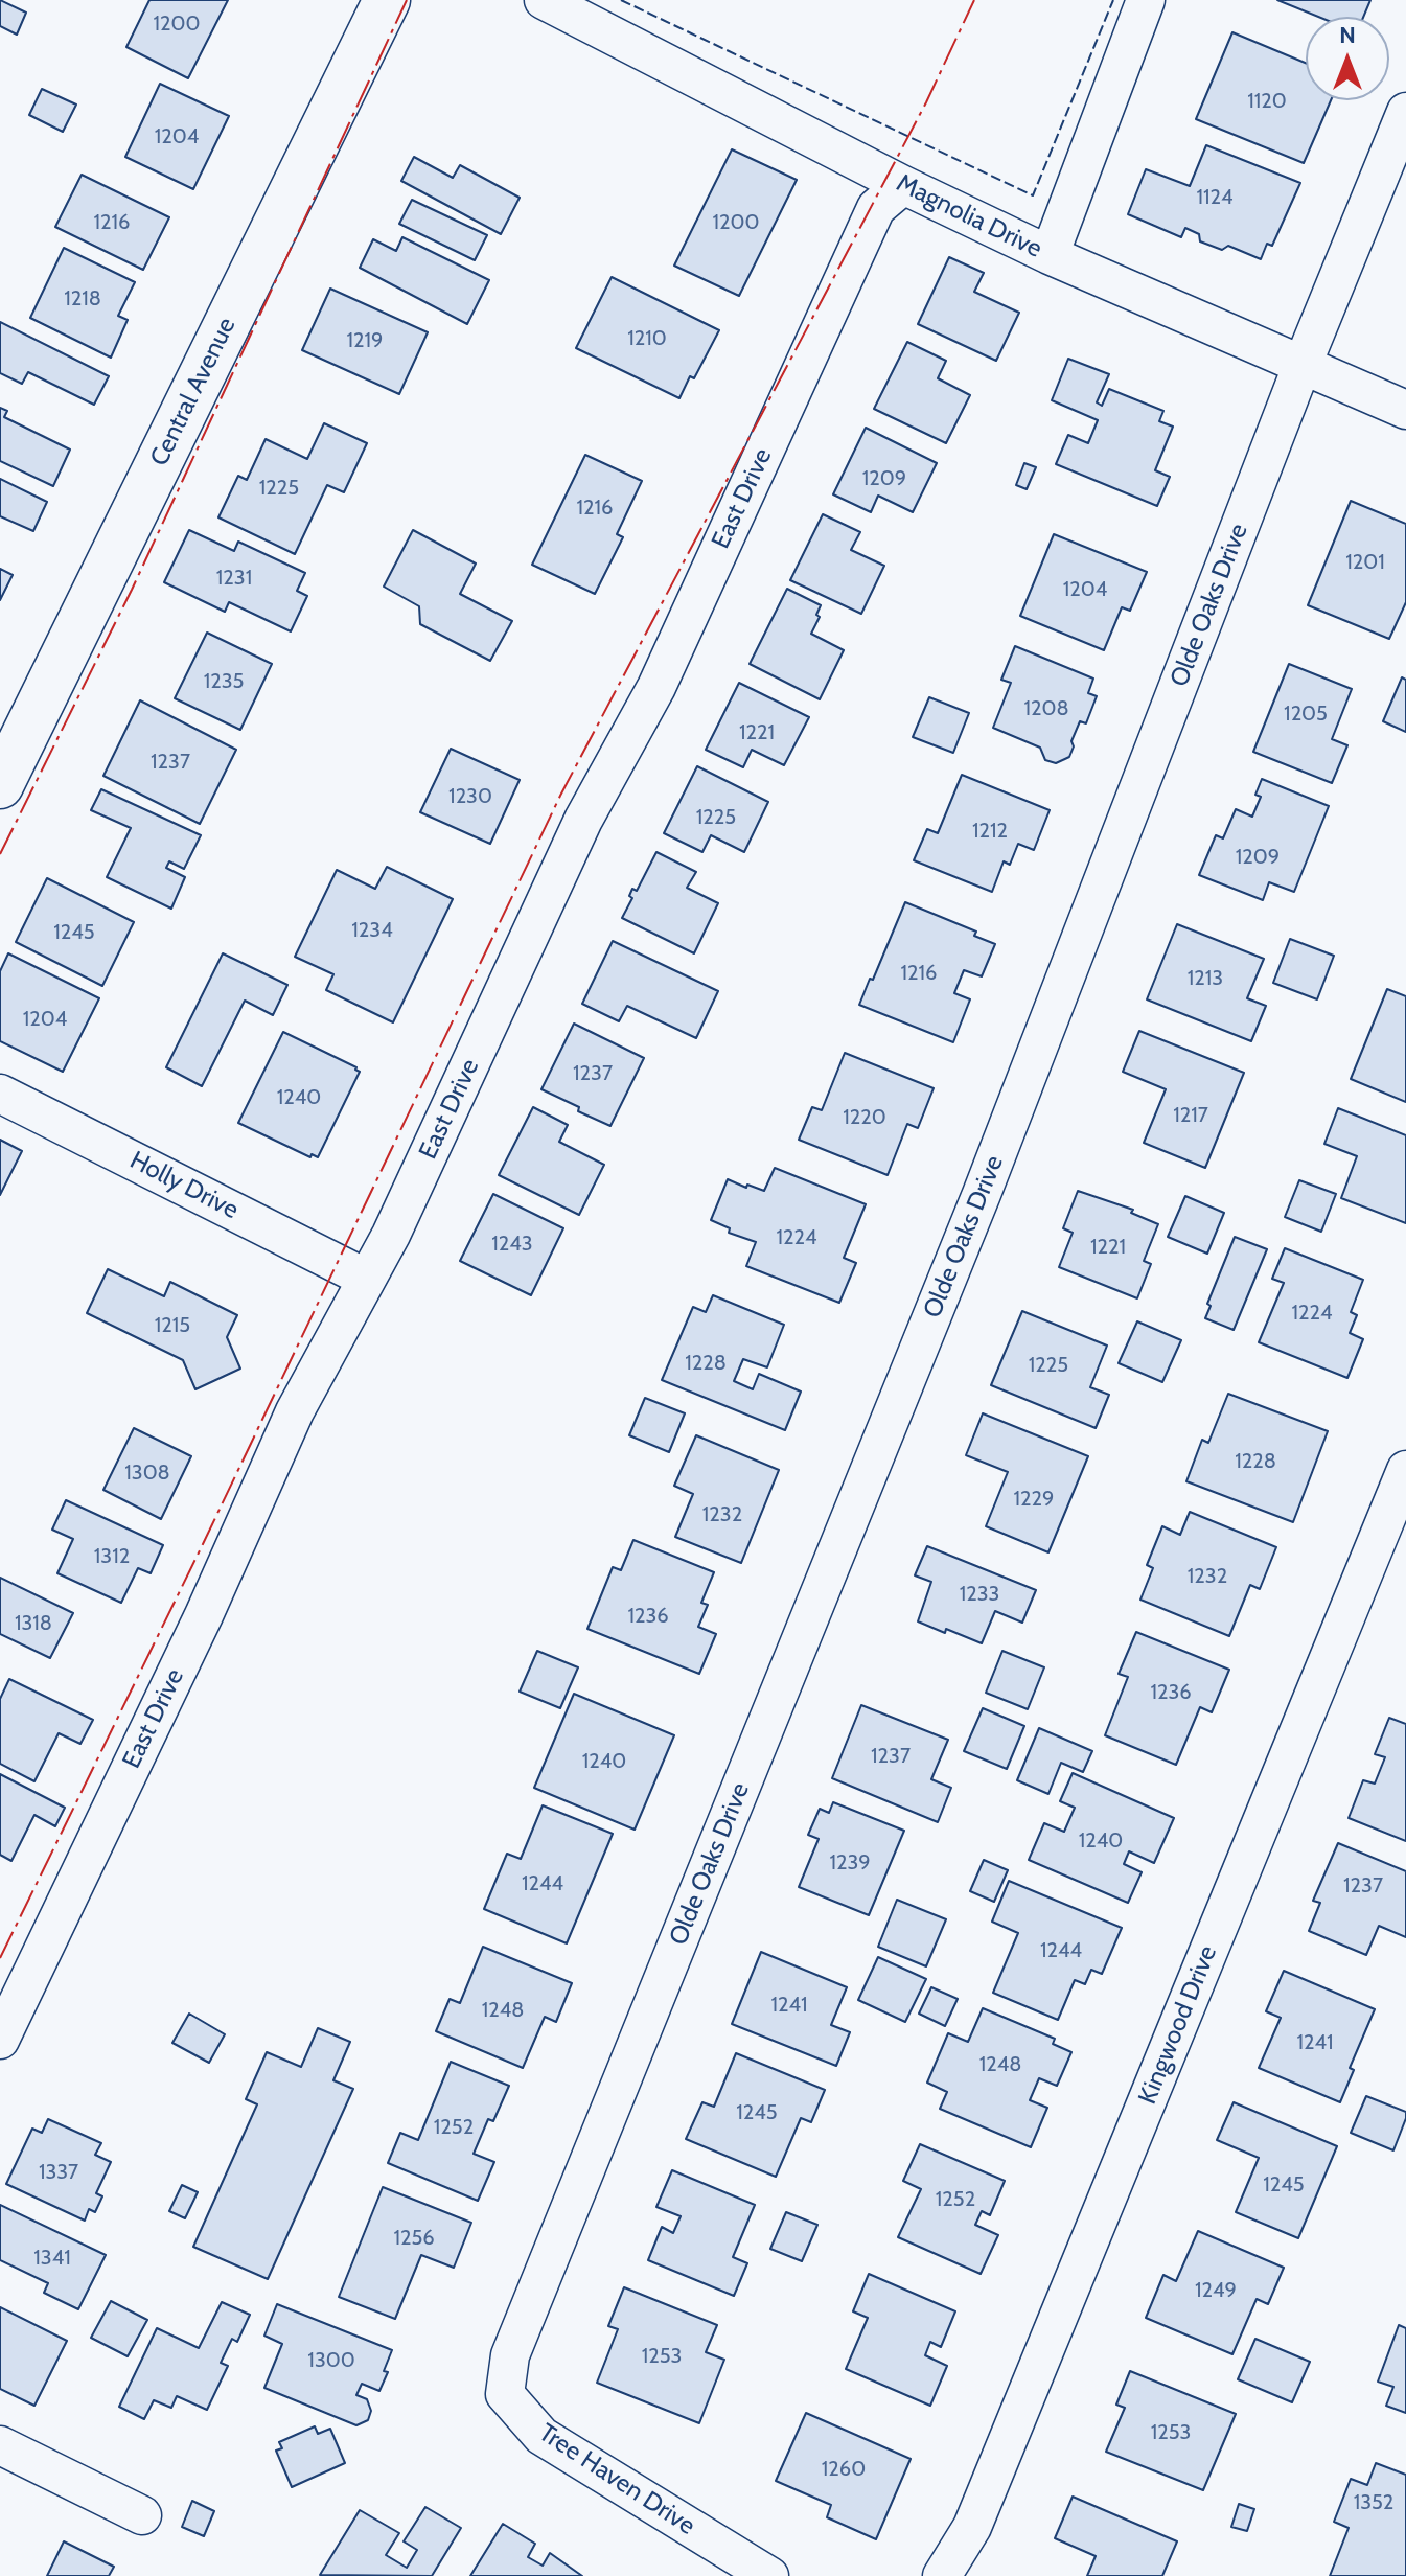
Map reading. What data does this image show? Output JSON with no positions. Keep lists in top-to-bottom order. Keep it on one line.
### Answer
{"streets":{"street":["Magnolia Drive","Central Avenue","East Drive","Olde Oaks Drive","Holly Drive","Kingwood Drive","Tree Haven Drive"]},"crossings":[["Magnolia Drive","East Drive"],["Magnolia Drive","Olde Oaks Drive"],["East Drive","Holly Drive"],["Olde Oaks Drive","Tree Haven Drive"]],"house_numbers":["1200","1120","1204","1124","1216","1200","1218","1210","1219","1209","1225","1216","1201","1231","1204","1235","1208","1205","1221","1237","1230","1225","1212","1209","1234","1245","1216","1213","1204","1237","1240","1217","1220","1224","1243","1221","1224","1215","1228","1225","1228","1308","1229","1232","1312","1232","1233","1236","1318","1236","1237","1240","1240","1239","1244","1237","1244","1241","1248","1241","1248","1245","1252","1337","1245","1252","1256","1341","1249","1253","1300","1253","1260","1352"],"north":"top"}
